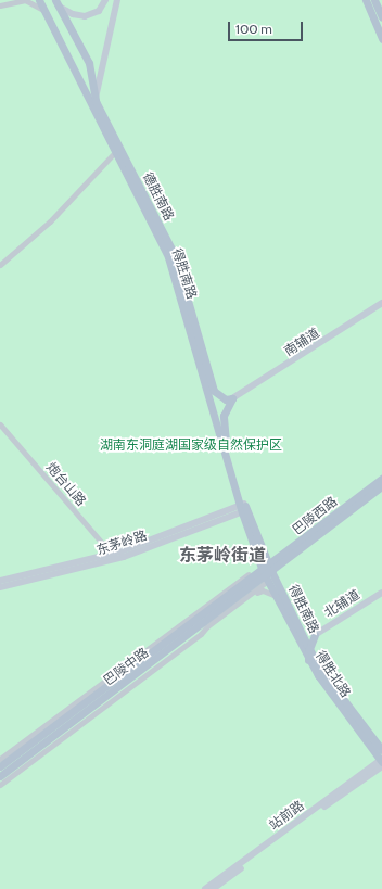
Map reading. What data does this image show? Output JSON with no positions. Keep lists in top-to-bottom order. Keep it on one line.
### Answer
{"streets":{"main road":["德胜南路","得胜南路","南辅道","巴陵西路","东茅岭路","北辅道","巴陵中路","得胜北路","站前路"],"street":["炮台山路"]},"crossings":[["德胜南路","得胜南路"],["德胜南路","南辅道"],["得胜南路","南辅道"],["得胜南路","巴陵西路"],["得胜南路","东茅岭路"],["得胜南路","巴陵中路"],["得胜南路","得胜北路"],["炮台山路","东茅岭路"],["巴陵西路","巴陵中路"],["巴陵西路","得胜北路"],["巴陵中路","得胜北路"],["得胜北路","站前路"]],"districts":["东茅岭街道"],"parks":["湖南东洞庭湖国家级自然保护区"],"scale_bar":"100 m"}
